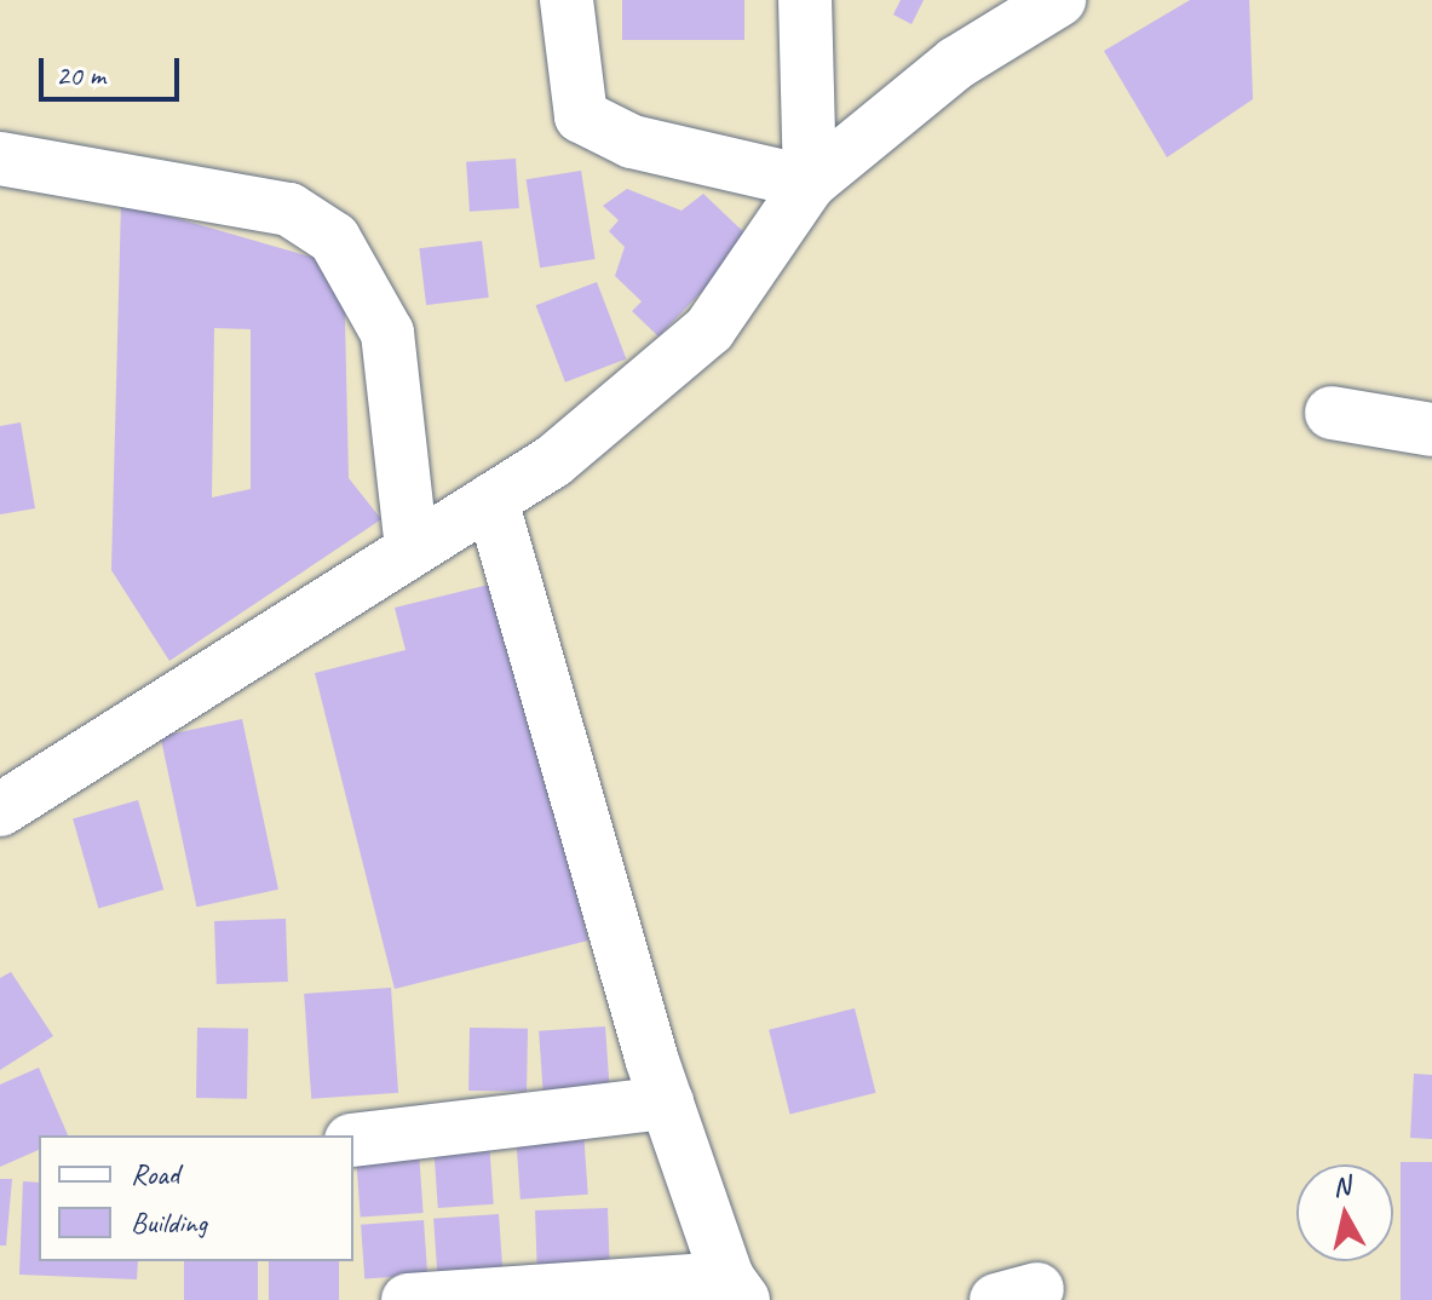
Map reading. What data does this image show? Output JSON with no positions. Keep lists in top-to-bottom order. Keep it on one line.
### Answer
{"legend":["Road","Building"],"scale_bar":"20 m","north":"top"}
